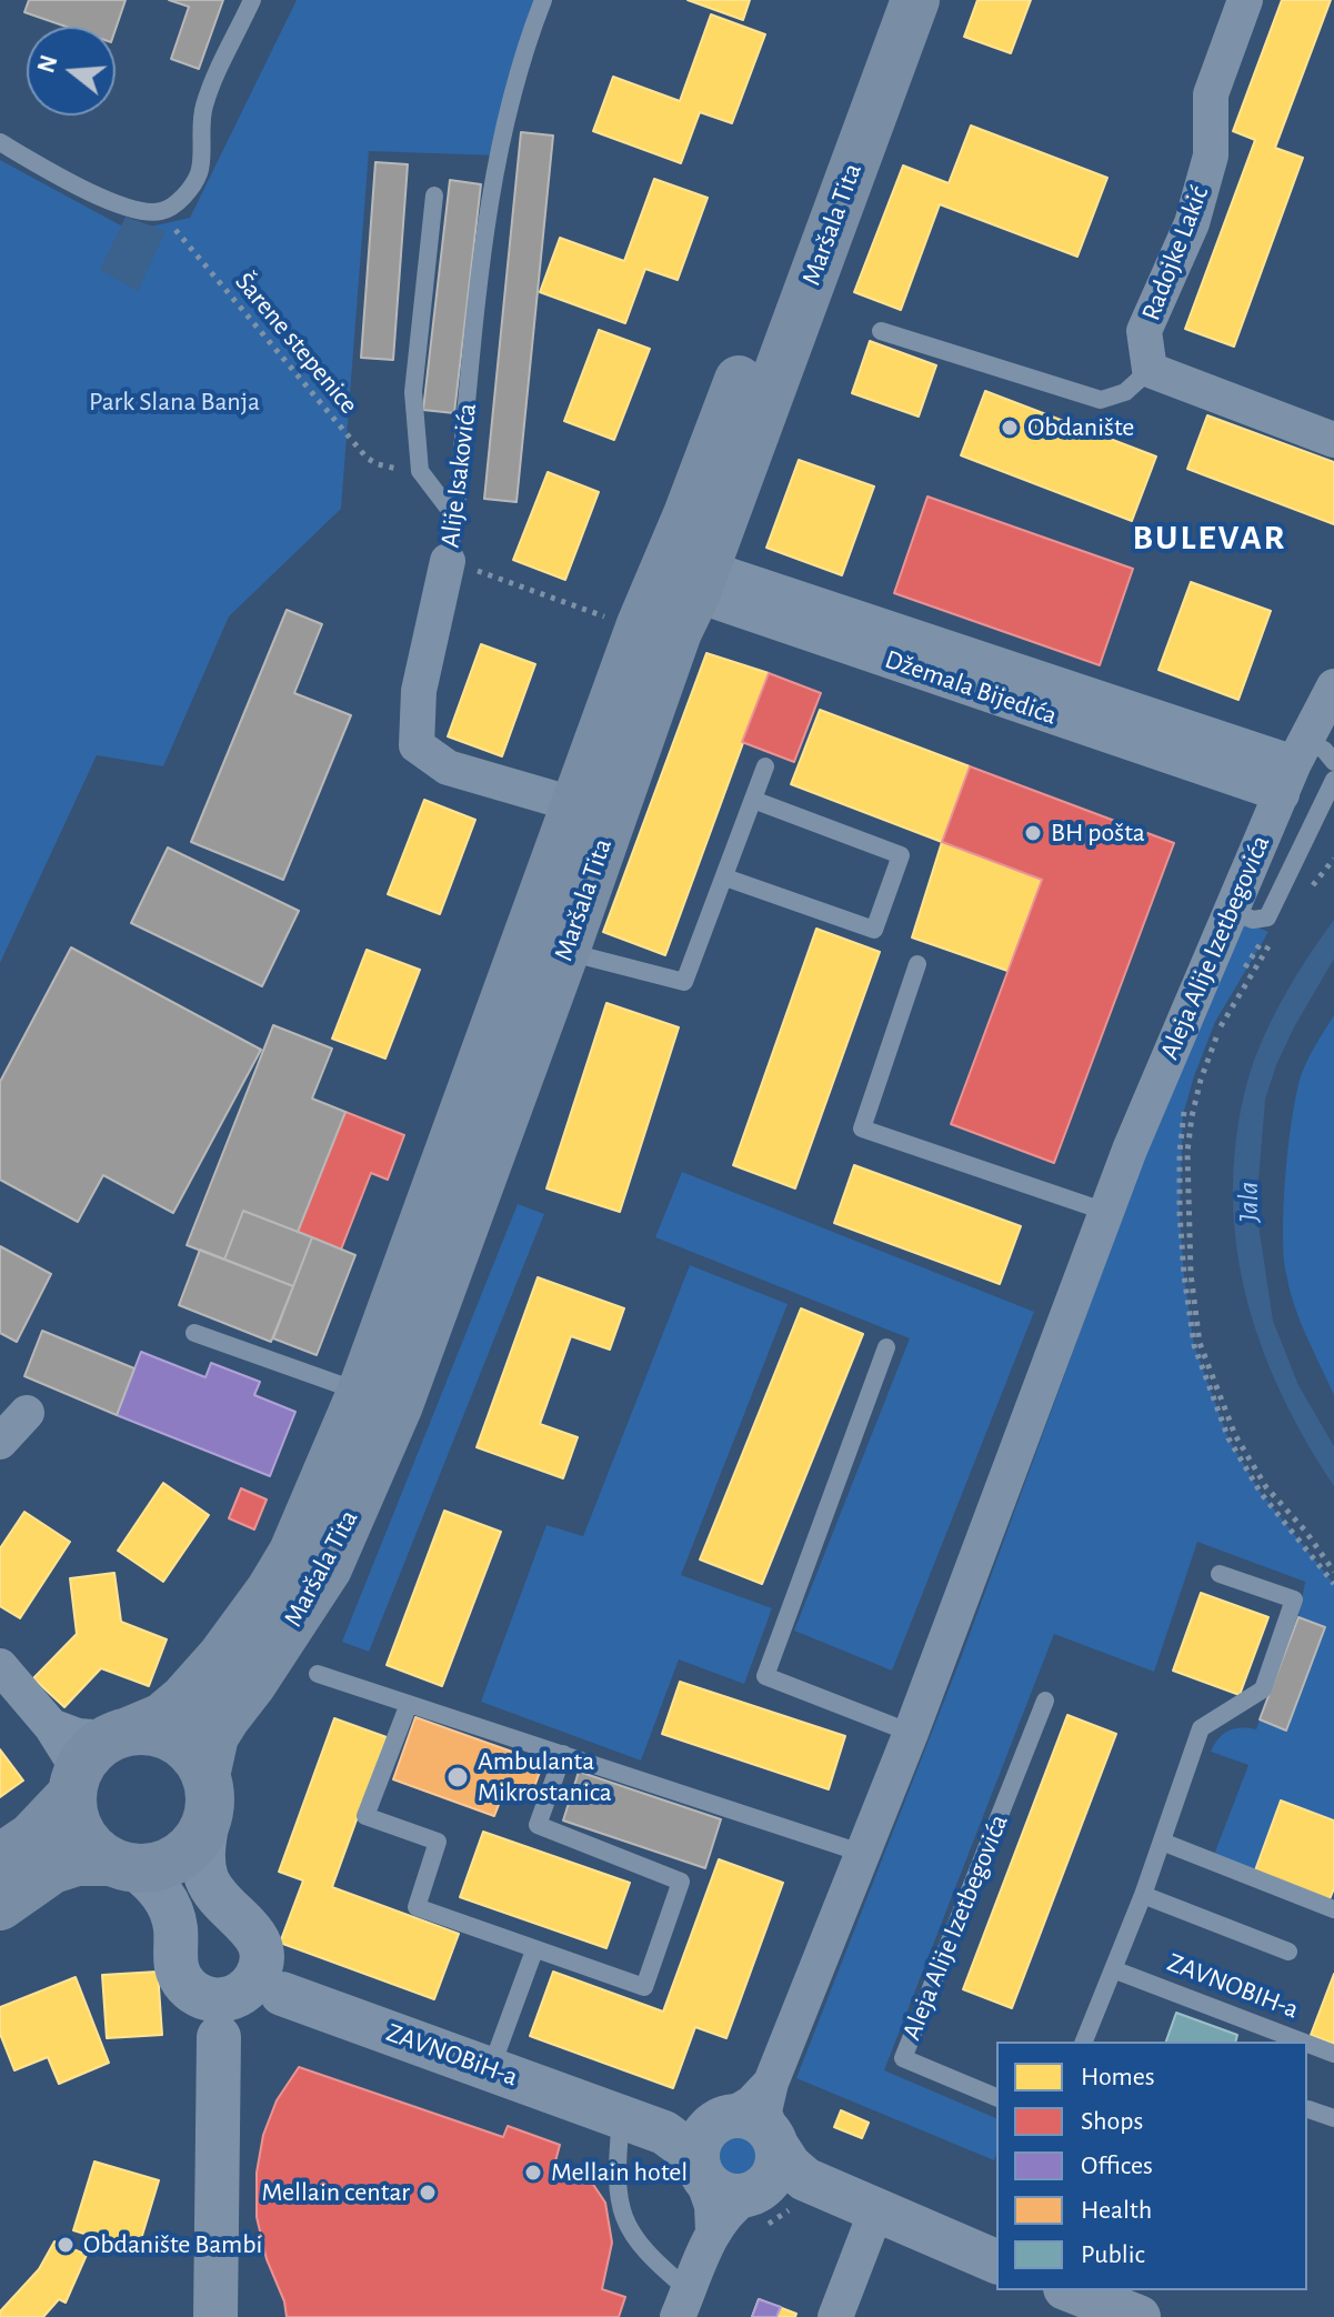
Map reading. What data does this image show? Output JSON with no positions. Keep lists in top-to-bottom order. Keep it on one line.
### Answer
{"streets":{"main road":["Maršala Tita"],"street":["Radojke Lakić","Alije Isakovića","Džemala Bijedića","Aleja Alije Izetbegovića","ZAVNOBiH-a"],"lane":["ZAVNOBIH-a"],"path":["Šarene stepenice"]},"crossings":[["Maršala Tita","Alije Isakovića"],["Maršala Tita","Džemala Bijedića"],["Džemala Bijedića","Aleja Alije Izetbegovića"]],"districts":["BULEVAR"],"water":["Jala"],"parks":["Park Slana Banja"],"places":["Obdanište","BH pošta","Ambulanta Mikrostanica","Mellain hotel","Mellain centar","Obdanište Bambi"],"legend":["Homes","Shops","Offices","Health","Public"],"north":"left"}
